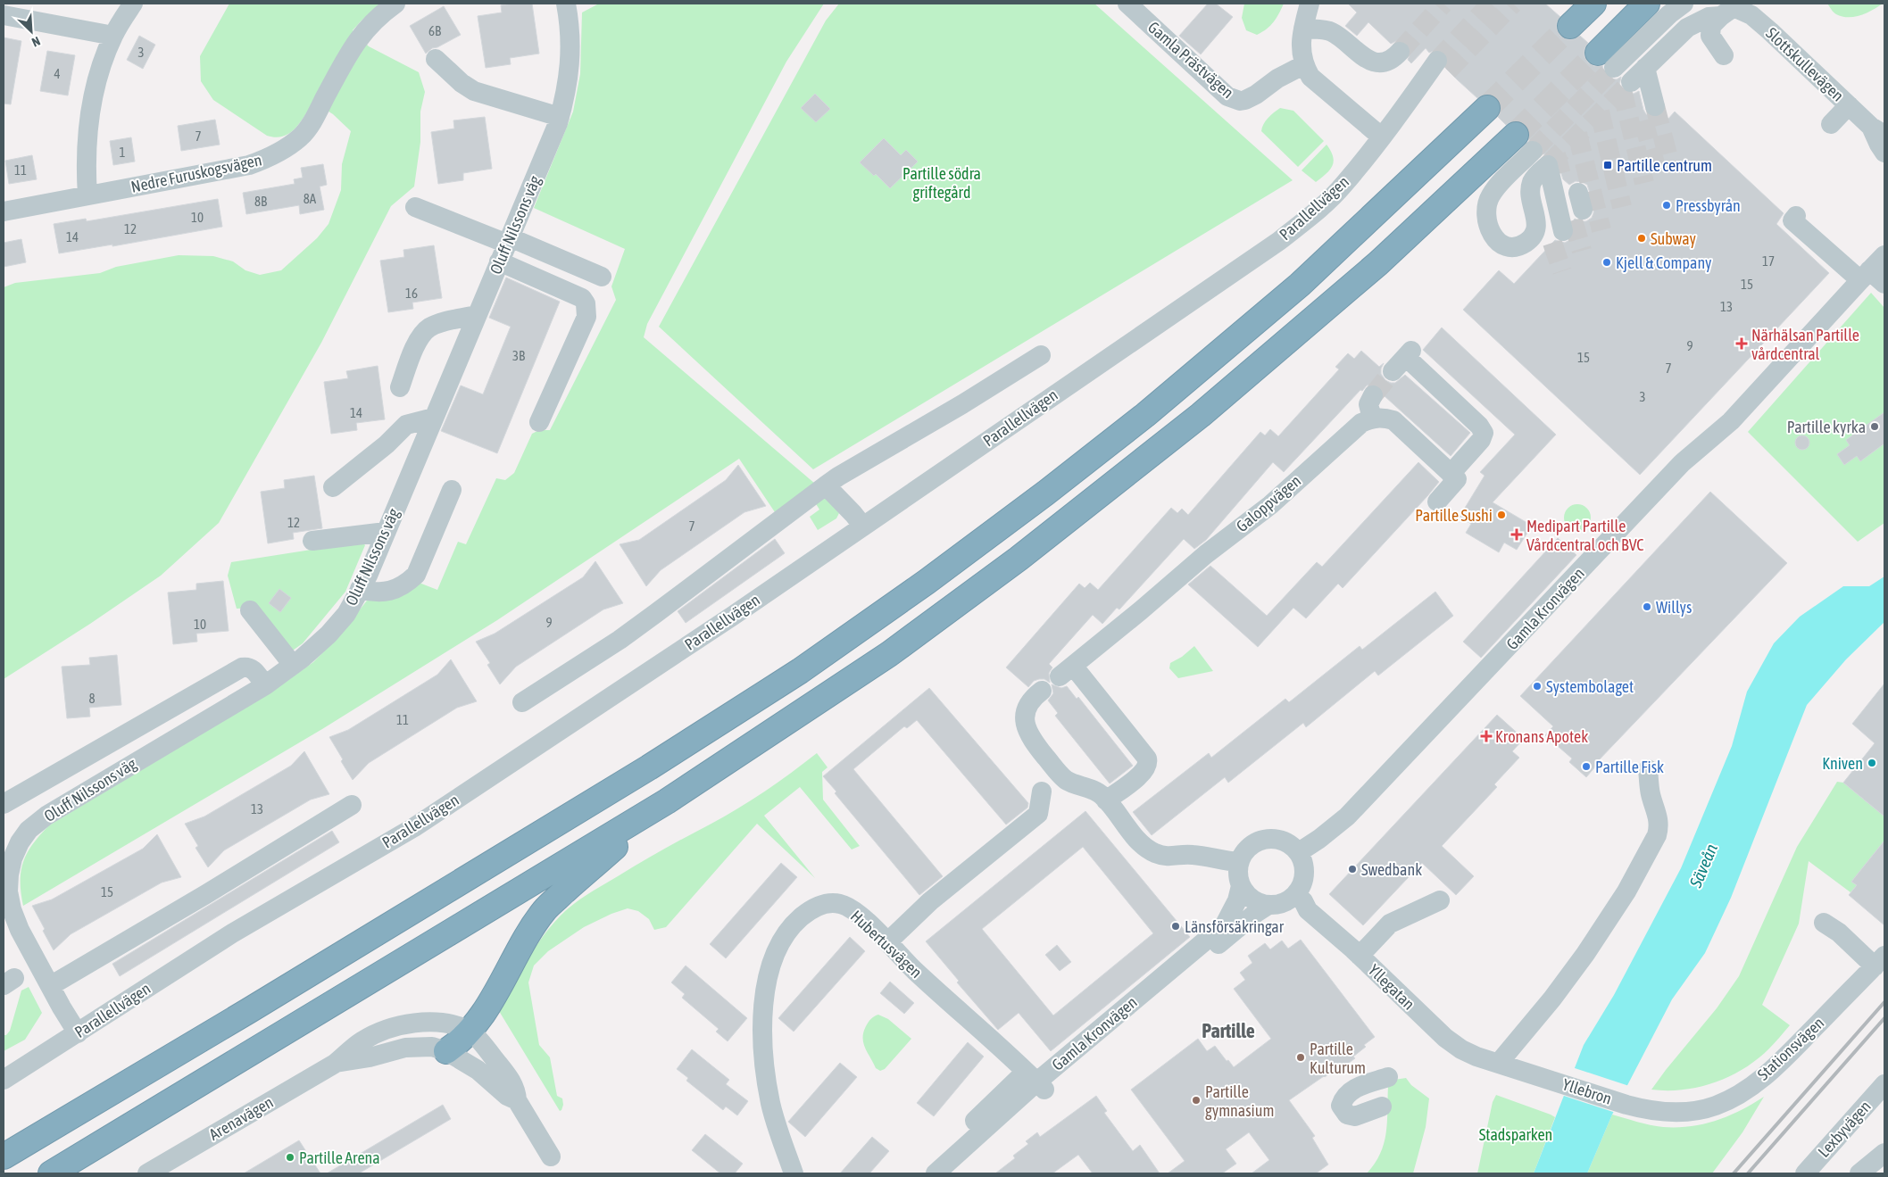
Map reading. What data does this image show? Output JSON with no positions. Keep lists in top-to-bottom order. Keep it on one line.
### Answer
{"streets":{"street":["Gamla Prästvägen","Slottskullevägen","Nedre Furuskogsvägen","Parallellvägen","Oluff Nilssons väg","Galoppvägen","Gamla Kronvägen","Hubertusvägen","Yllegatan","Stationsvägen","Yllebron","Arenavägen","Lexbyvägen"]},"crossings":[["Parallellvägen","Oluff Nilssons väg"],["Gamla Kronvägen","Hubertusvägen"],["Gamla Kronvägen","Yllegatan"],["Yllegatan","Yllebron"],["Stationsvägen","Yllebron"]],"districts":["Partille"],"water":["Säveån"],"parks":["Partille södra griftegård","Stadsparken"],"places":{"transit":["Partille centrum"],"other":["Pressbyrån","Subway","Kjell & Company","Partille kyrka","Partille Sushi","Willys","Systembolaget","Kniven","Partille Fisk","Swedbank","Länsförsäkringar","Partille Kulturum","Partille gymnasium","Partille Arena"],"health":["Närhälsan Partille vårdcentral","Medipart Partille Vårdcentral och BVC","Kronans Apotek"]},"house_numbers":["6B","3","4","7","1","11","8A","8B","10","12","14","17","15","16","13","9","3B","15","7","3","14","12","7","9","10","8","11","13","15"],"north":"bottom right"}
